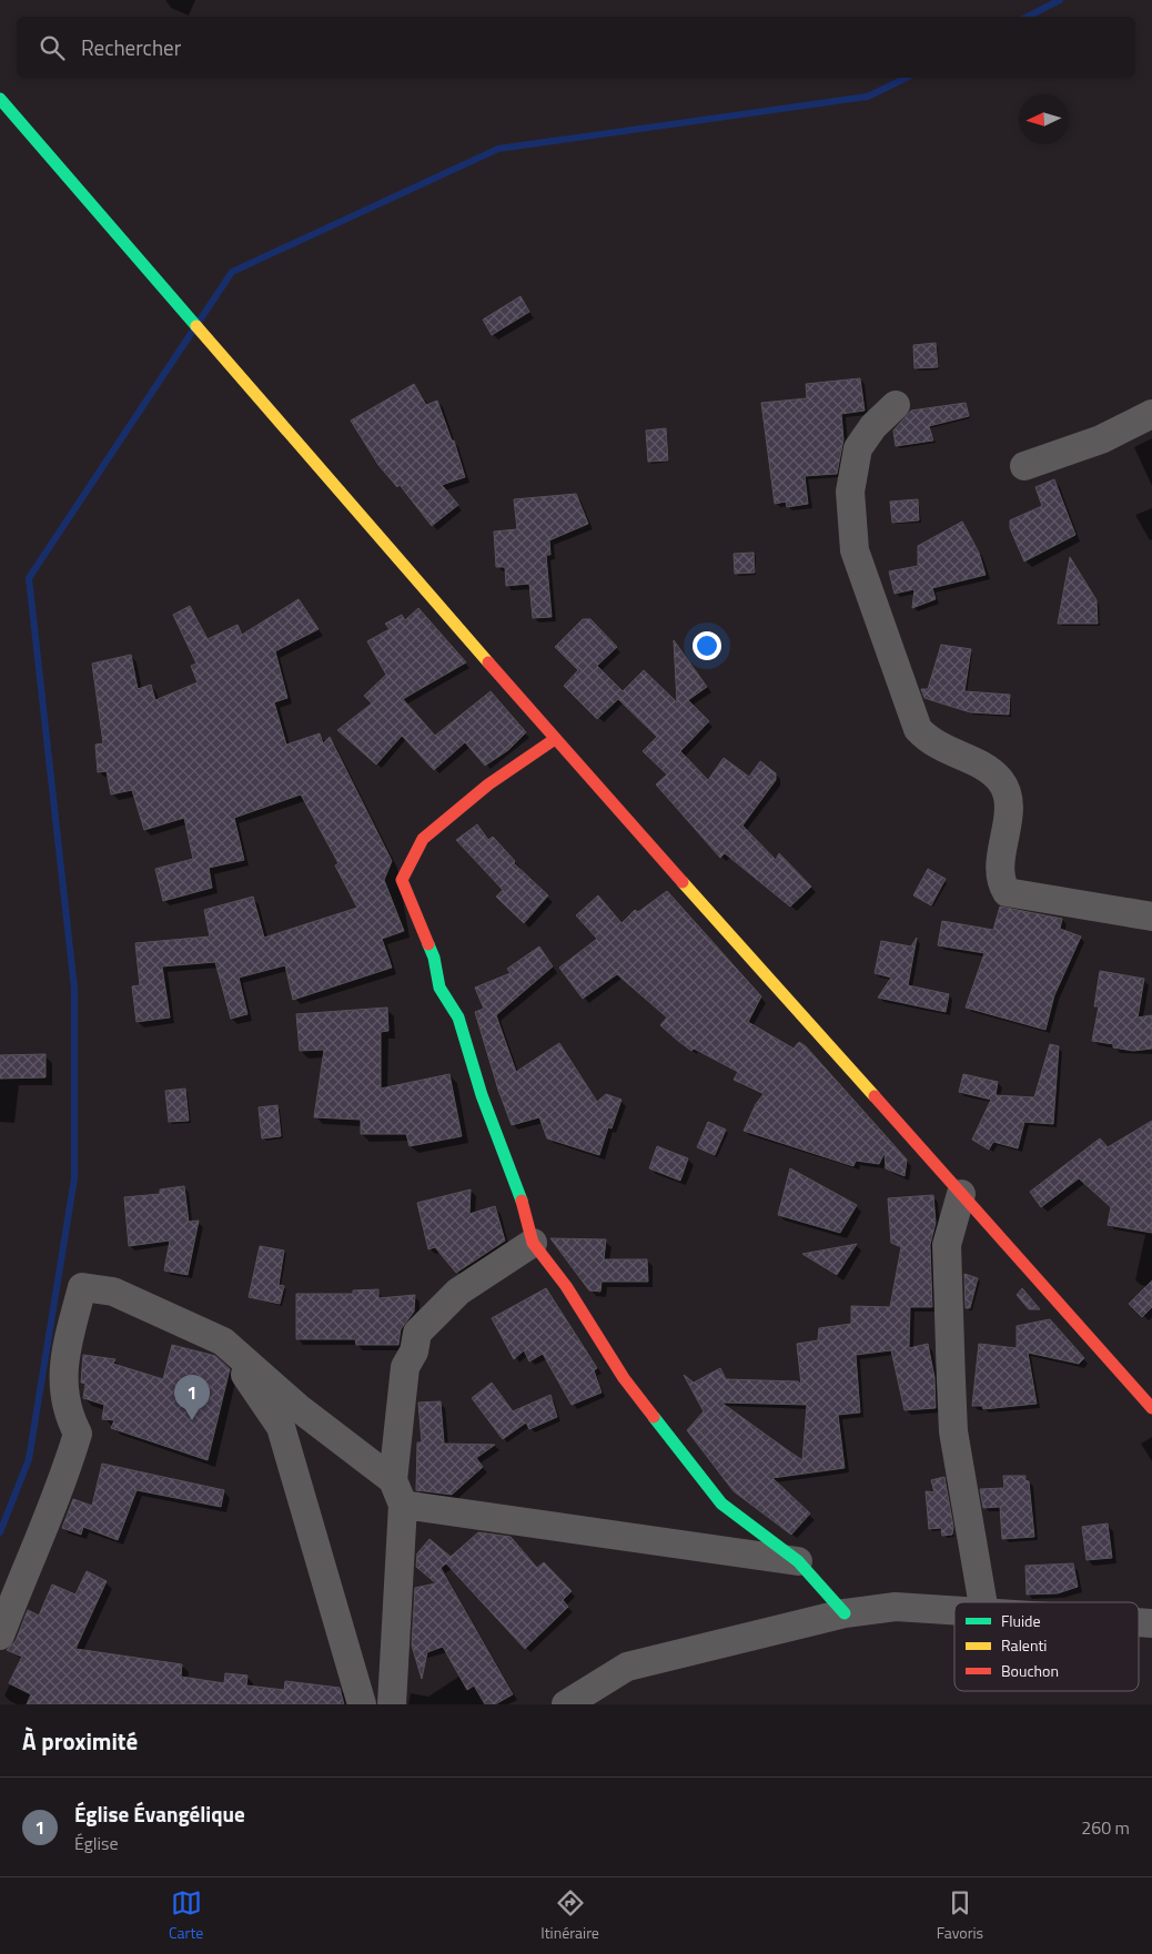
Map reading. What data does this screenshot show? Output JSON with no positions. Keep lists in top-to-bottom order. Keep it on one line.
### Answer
{"legend":["Fluide","Ralenti","Bouchon"],"north":"left","page":{"search":"Rechercher","pins":"1","heading":"À proximité","list":[{"mark":"1","name":"Église Évangélique","note":"Église","value":"260 m"}],"nav":["Carte","Itinéraire","Favoris"]}}
